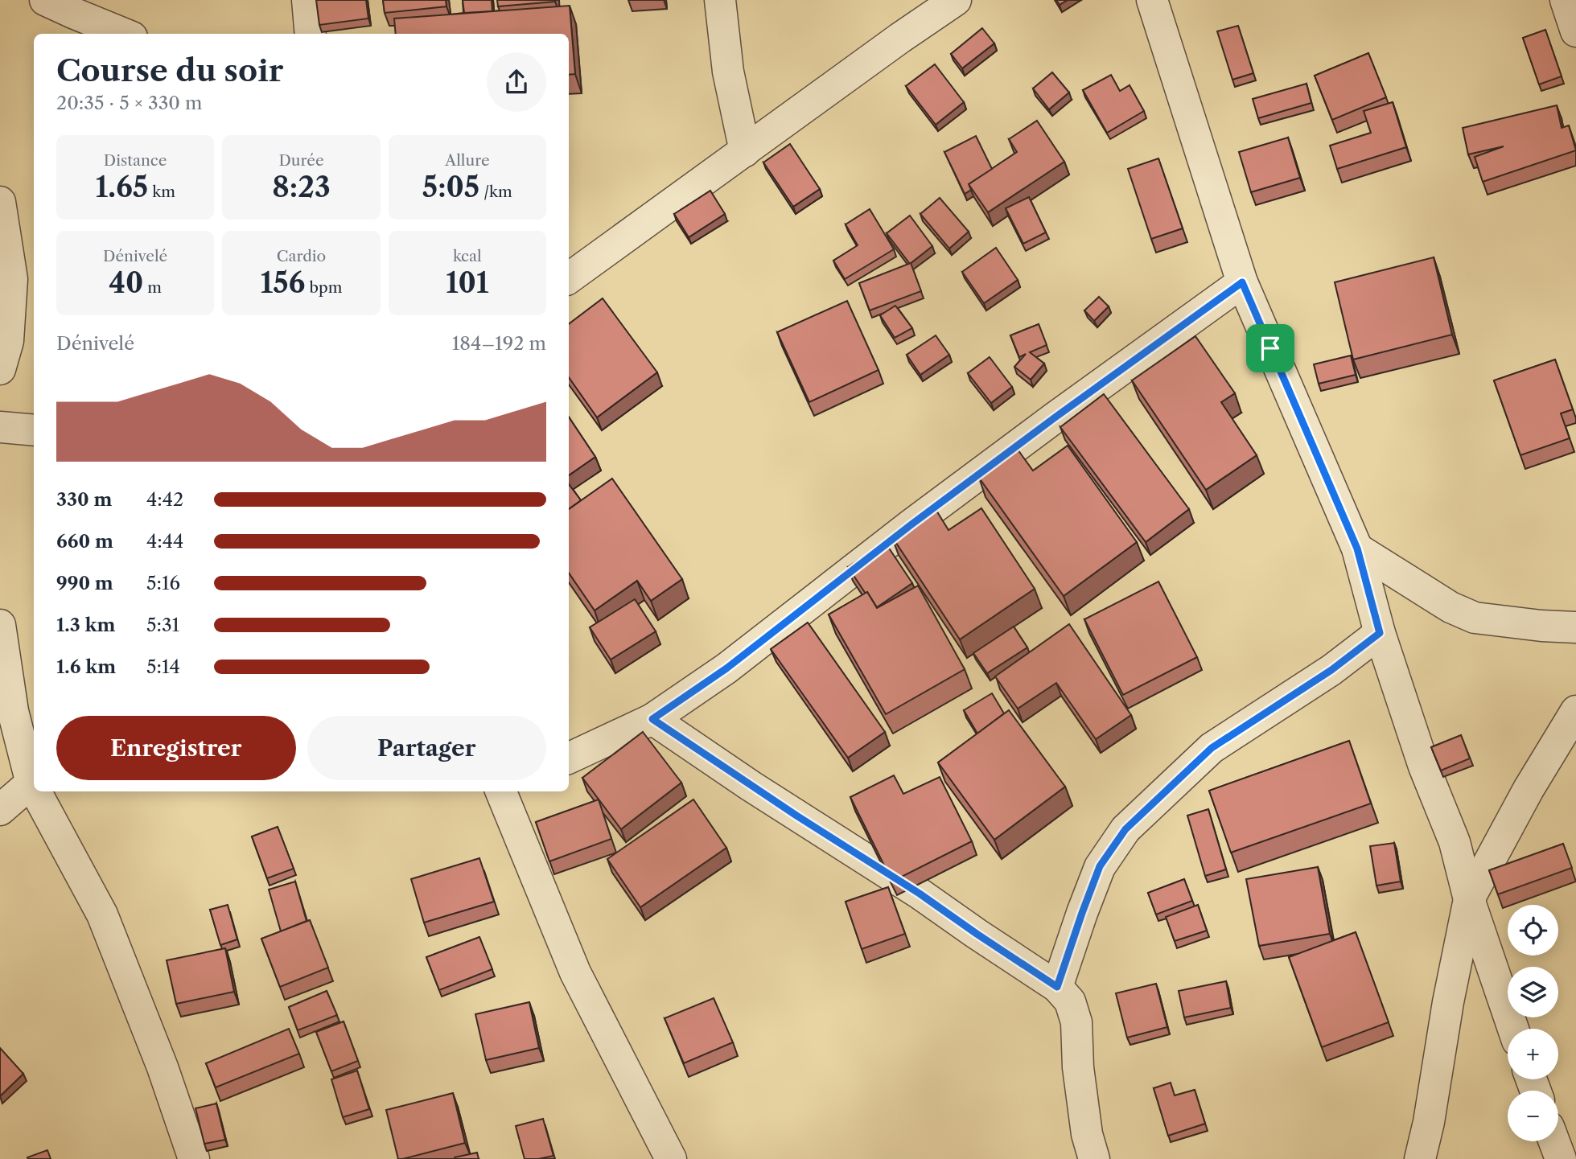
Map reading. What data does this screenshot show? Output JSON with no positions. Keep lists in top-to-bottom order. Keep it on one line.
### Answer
{"page":{"heading":["Course du soir","20:35 · 5 × 330 m"],"stats":[["Distance","1.65 km"],["Durée","8:23"],["Allure","5:05 /km"],["Dénivelé","40 m"],["Cardio","156 bpm"],["kcal","101"]],"chart":["Dénivelé","184–192 m"],"list":[{"name":"330 m","note":"4:42"},{"name":"660 m","note":"4:44"},{"name":"990 m","note":"5:16"},{"name":"1.3 km","note":"5:31"},{"name":"1.6 km","note":"5:14"}],"buttons":["Enregistrer","Partager"],"map_buttons":["+","−"]}}
